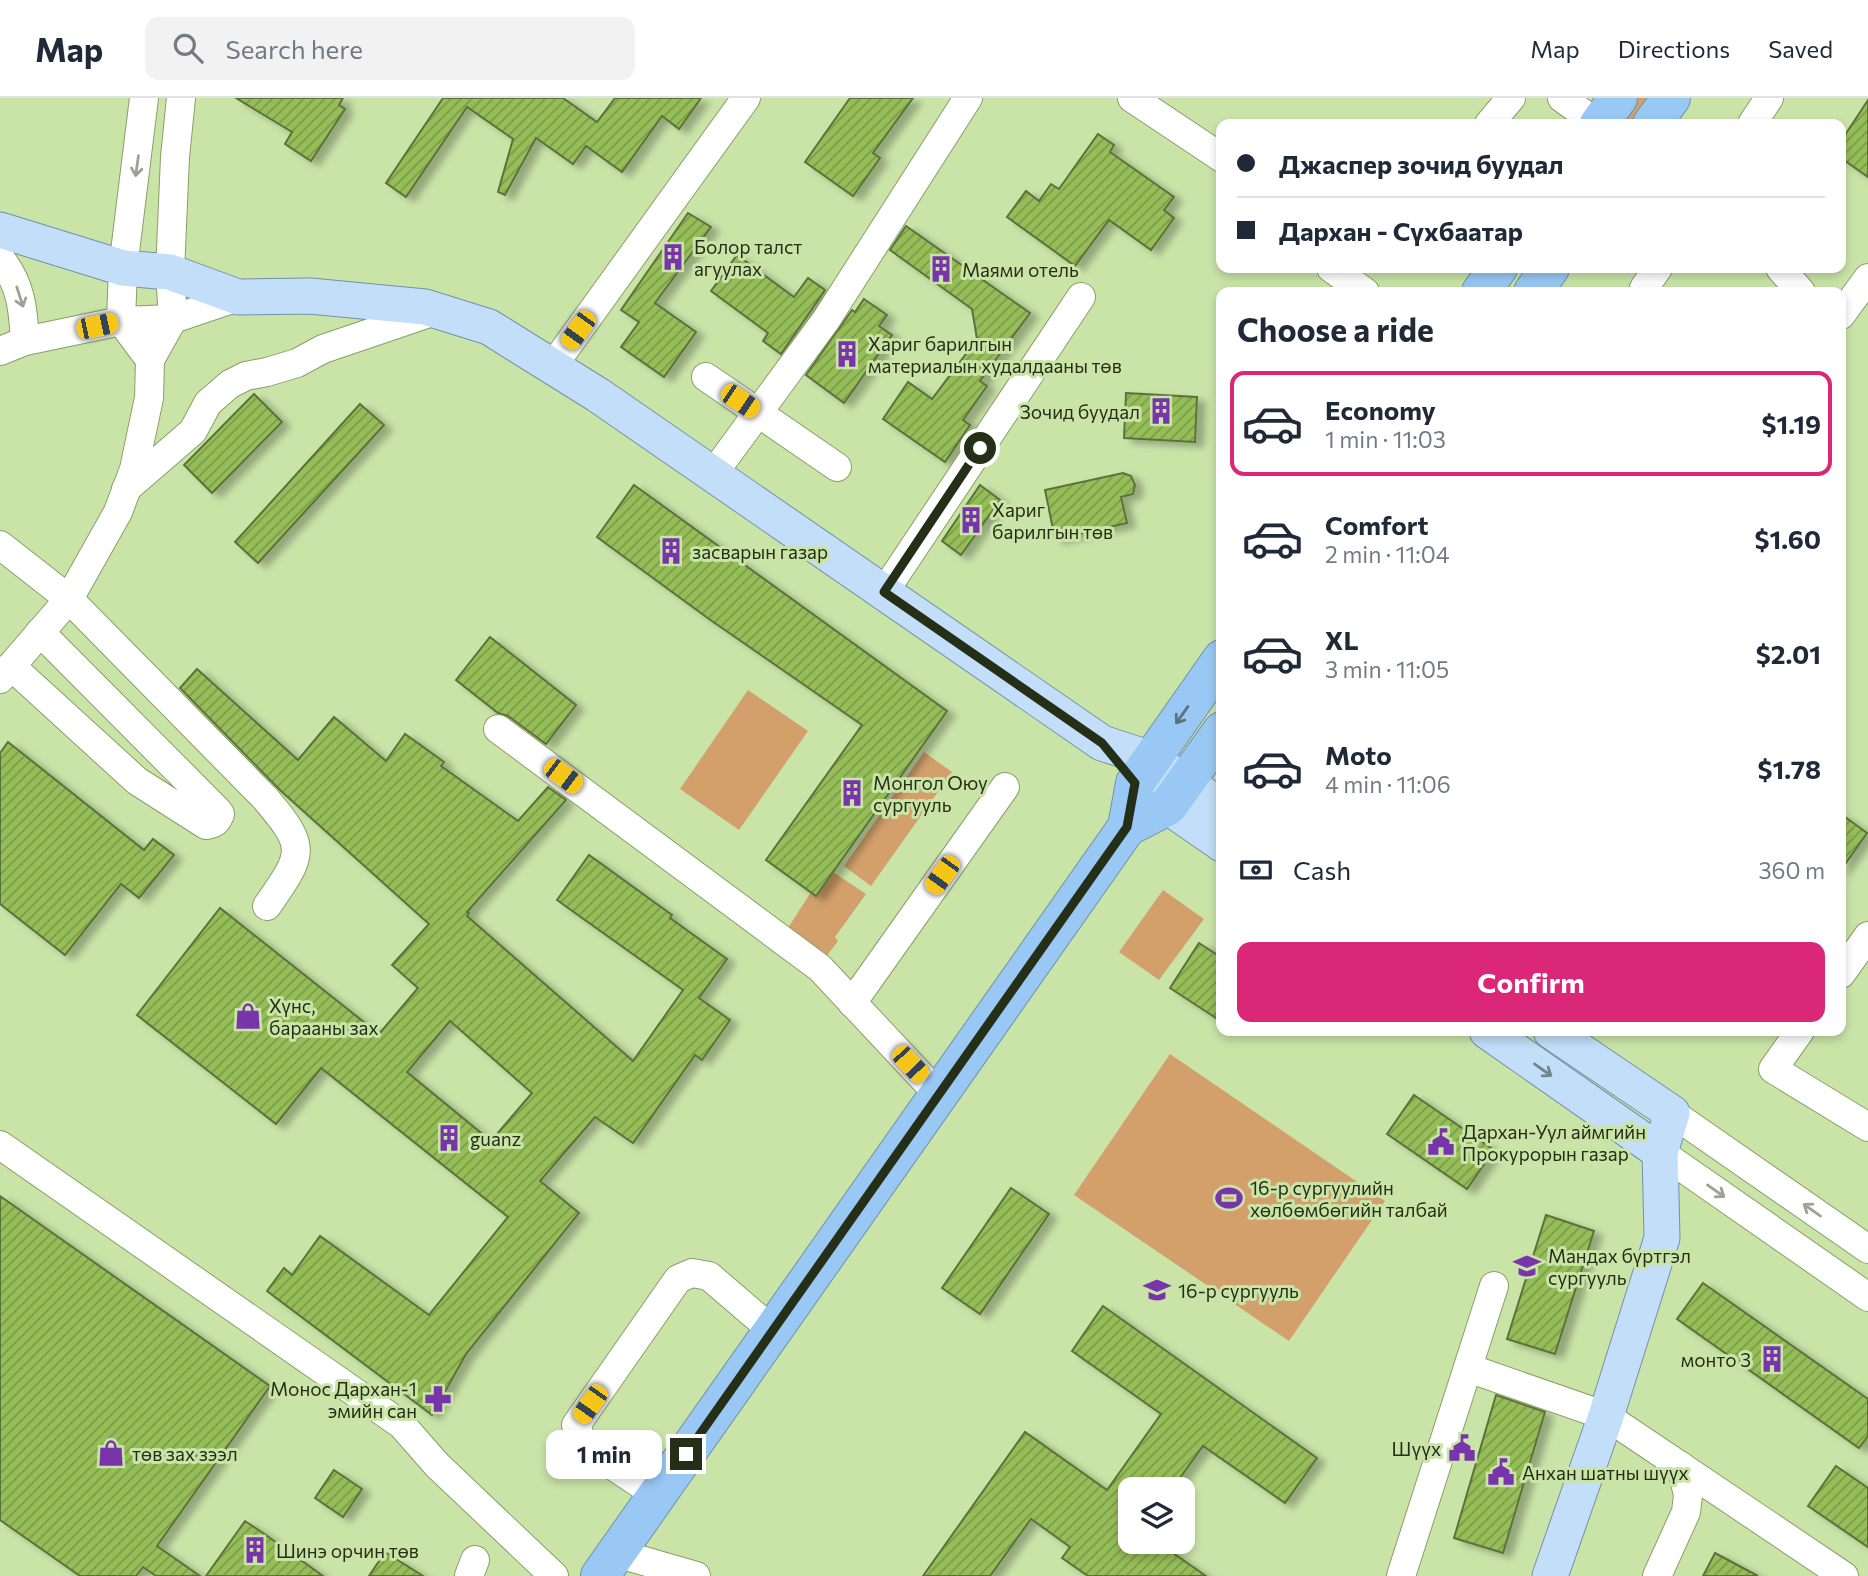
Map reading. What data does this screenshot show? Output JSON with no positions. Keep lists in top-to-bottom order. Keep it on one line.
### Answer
{"places":{"building":["Болор талст агуулах","Маями отель","Хариг барилгын материалын худалдааны төв","Зочид буудал","Хариг барилгын төв","засварын газар","Монгол Оюу сургууль","guanz","монто 3","Шинэ орчин төв"],"shop":["Хүнс, барааны зах","төв зах зээл"],"public building":["Дархан-Уул аймгийн Прокурорын газар","Шүүх","Анхан шатны шүүх"],"sports":["16-р сургуулийн хөлбөмбөгийн талбай"],"school or university":["Мандах бүртгэл сургууль","16-р сургууль"],"pharmacy":["Монос Дархан-1 эмийн сан"]},"page":{"header":"Map","search":"Search here","nav":["Map","Directions","Saved"],"banner":["Джаспер зочид буудал","Дархан - Сүхбаатар"],"heading":"Choose a ride","list":[{"name":"Economy","note":"1 min · 11:03","value":"$1.19"},{"name":"Comfort","note":"2 min · 11:04","value":"$1.60"},{"name":"XL","note":"3 min · 11:05","value":"$2.01"},{"name":"Moto","note":"4 min · 11:06","value":"$1.78"}],"pay":["Cash","360 m"],"buttons":"Confirm","bubble":"1 min"}}
